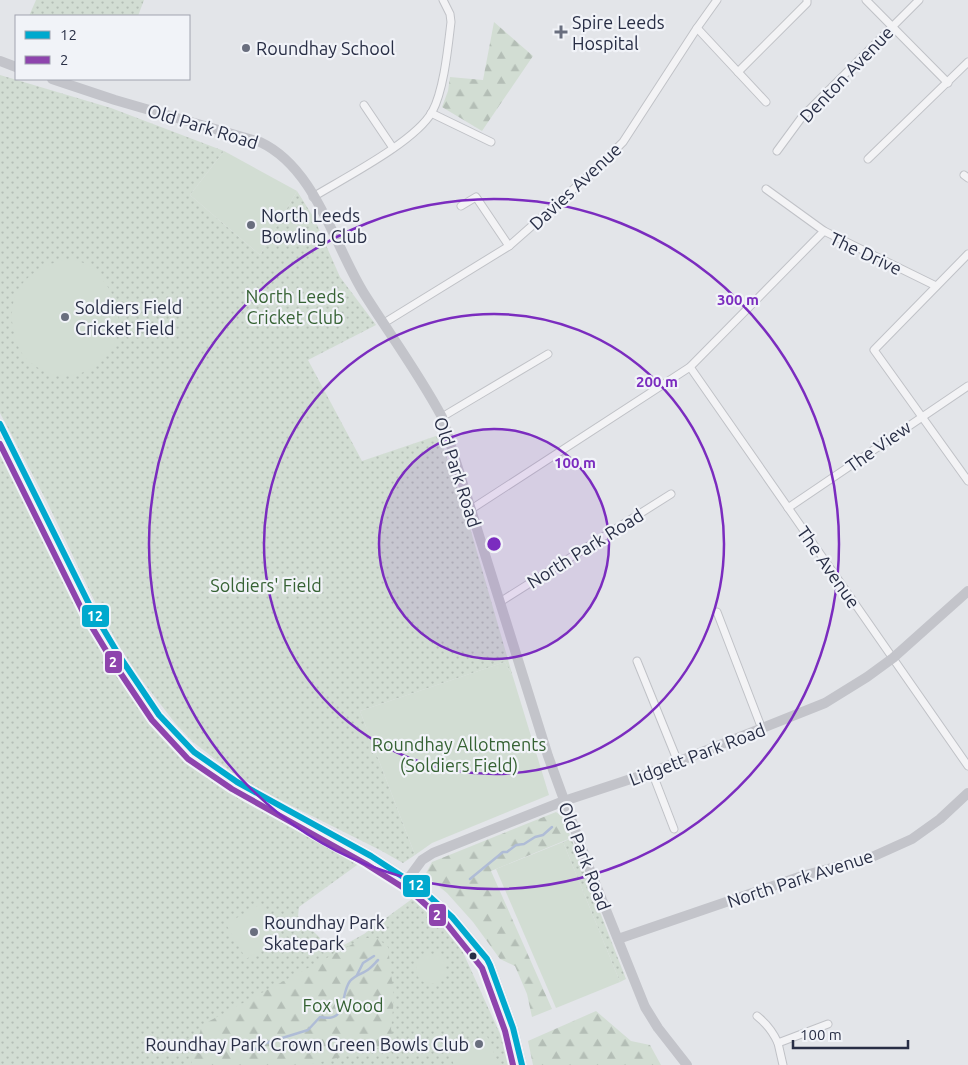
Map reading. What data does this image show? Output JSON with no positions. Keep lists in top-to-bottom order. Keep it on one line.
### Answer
{"streets":{"street":["Denton Avenue","Old Park Road","Davies Avenue","The Drive","The View","North Park Road","The Avenue","Lidgett Park Road","North Park Avenue"]},"crossings":[["Old Park Road","Davies Avenue"],["Old Park Road","The Drive"],["Old Park Road","North Park Road"],["Old Park Road","Lidgett Park Road"],["Old Park Road","North Park Avenue"],["The Drive","The Avenue"],["The View","The Avenue"],["The Avenue","Lidgett Park Road"]],"parks":["North Leeds Cricket Club","Soldiers' Field","Roundhay Allotments (Soldiers Field)","Fox Wood"],"places":{"health":["Spire Leeds Hospital"],"other":["Roundhay School","North Leeds Bowling Club","Soldiers Field Cricket Field","Roundhay Park Skatepark","Roundhay Park Crown Green Bowls Club"]},"lines":["transit line 12","transit line 2"],"legend":["12","2"],"scale_bar":"100 m","rings":["300 m","200 m","100 m"]}
